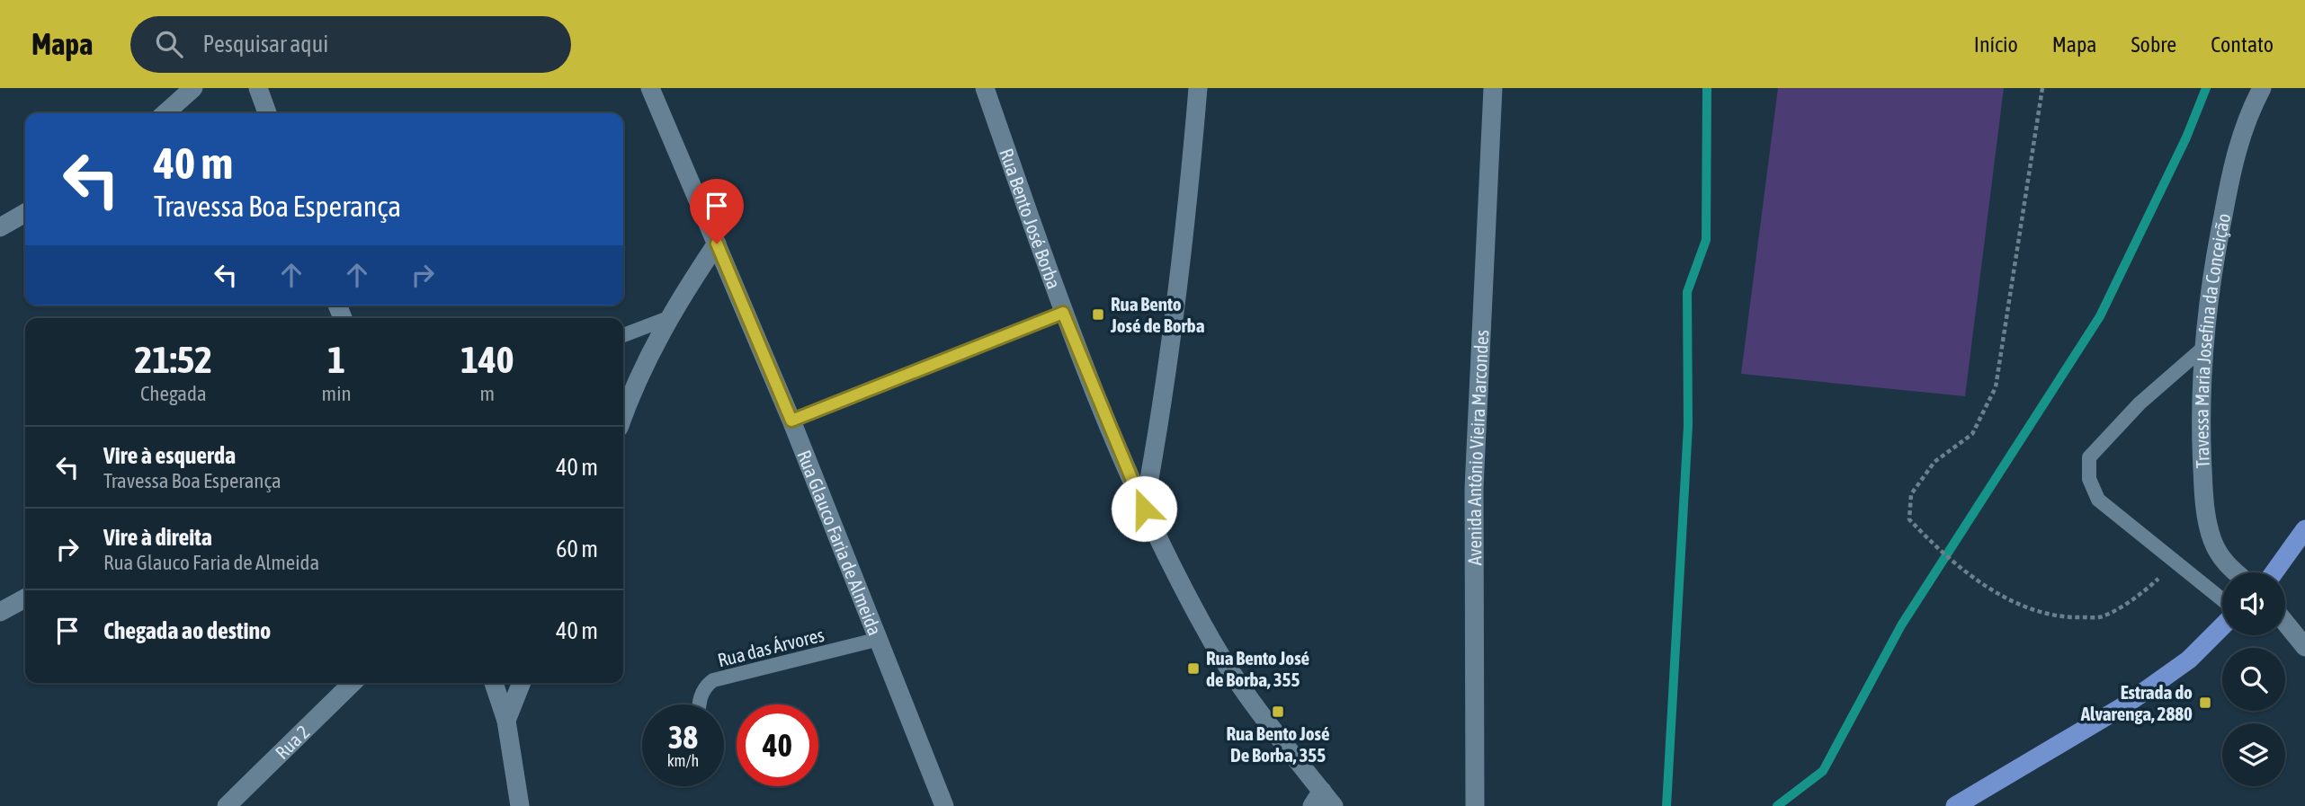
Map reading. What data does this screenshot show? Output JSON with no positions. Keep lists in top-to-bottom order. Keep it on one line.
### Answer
{"streets":{"street":["Rua Bento José Borba","Travessa Maria Josefina da Conceição","Avenida Antônio Vieira Marcondes","Rua Glauco Faria de Almeida","Rua 2"],"lane":["Rua das Árvores"]},"crossings":[["Rua Glauco Faria de Almeida","Rua das Árvores"]],"places":{"transit":["Rua Bento José de Borba","Rua Bento José de Borba, 355","Estrada do Alvarenga, 2880","Rua Bento José De Borba, 355"]},"page":{"header":"Mapa","search":"Pesquisar aqui","nav":["Início","Mapa","Sobre","Contato"],"turn":["40 m","Travessa Boa Esperança"],"eta":["21:52","Chegada","1","min","140","m"],"list":[{"name":"Vire à esquerda","note":"Travessa Boa Esperança","value":"40 m"},{"name":"Vire à direita","note":"Rua Glauco Faria de Almeida","value":"60 m"},{"name":"Chegada ao destino","value":"40 m"}],"speed":"38 km/h","limit":"40"}}
